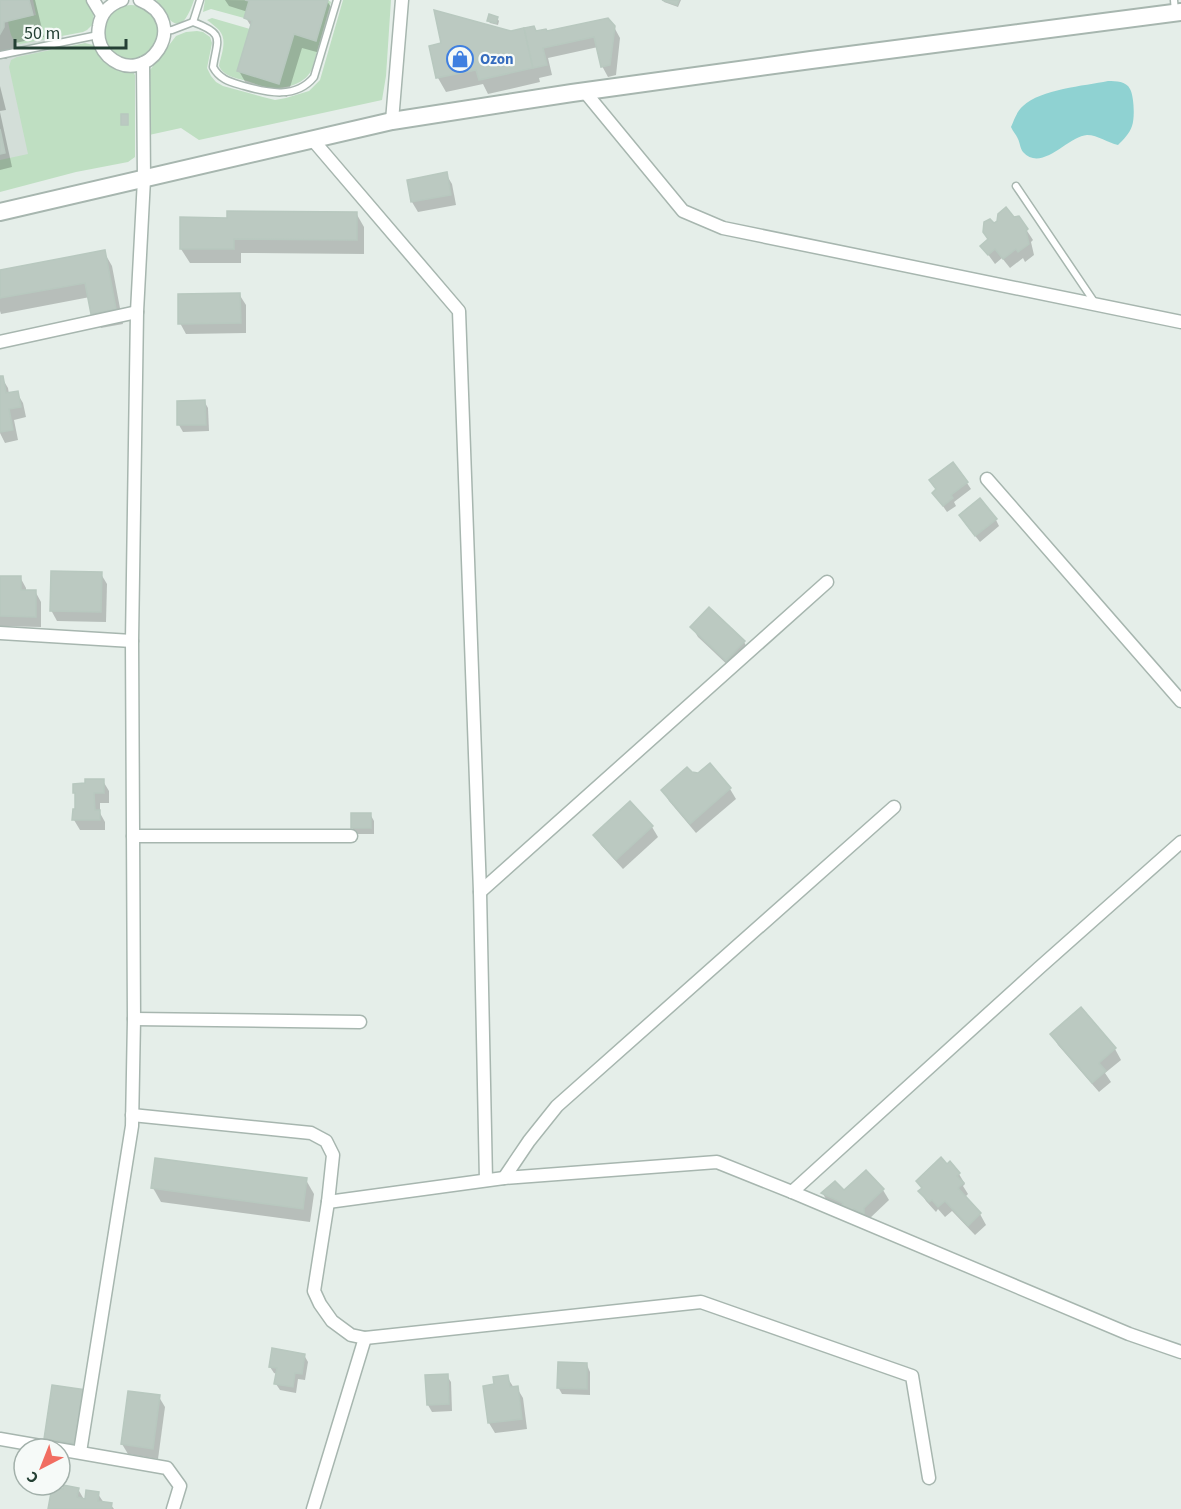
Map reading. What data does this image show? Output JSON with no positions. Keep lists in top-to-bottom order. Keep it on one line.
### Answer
{"places":{"shop":["Ozon"]},"scale_bar":"50 m","north":"bottom left"}
